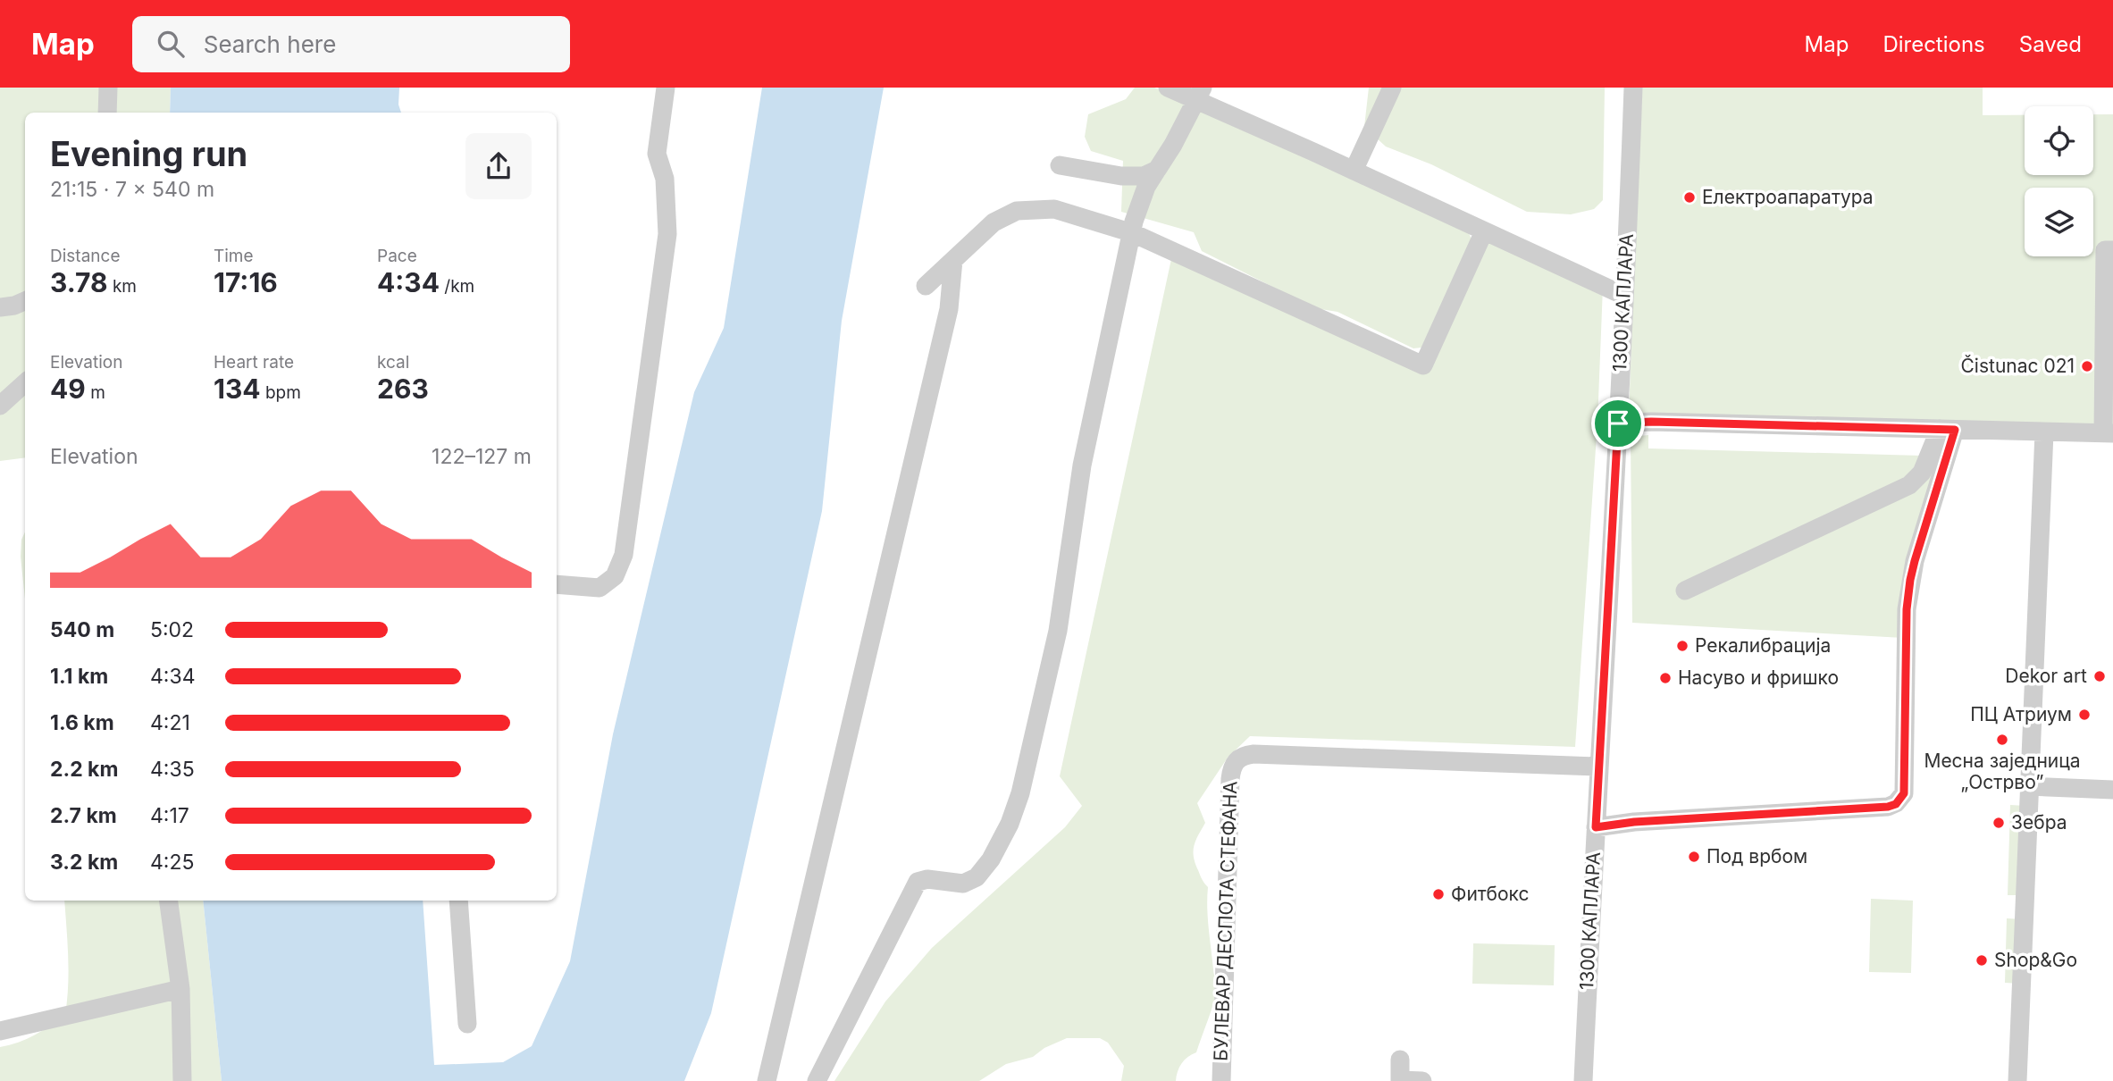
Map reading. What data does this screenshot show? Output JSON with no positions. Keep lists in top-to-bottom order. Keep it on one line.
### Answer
{"streets":{"street":["1300 КАПЛАРА","БУЛЕВАР ДЕСПОТА СТЕФАНА"]},"crossings":[["1300 КАПЛАРА","БУЛЕВАР ДЕСПОТА СТЕФАНА"]],"places":["Електроапаратура","Čistunac 021","Рекалибрација","Dekor art","Насуво и фришко","ПЦ Атриум","Месна заједница „Острво”","Зебра","Под врбом","Фитбокс","Shop&Go"],"page":{"header":"Map","search":"Search here","nav":["Map","Directions","Saved"],"heading":["Evening run","21:15 · 7 × 540 m"],"stats":[["Distance","3.78 km"],["Time","17:16"],["Pace","4:34 /km"],["Elevation","49 m"],["Heart rate","134 bpm"],["kcal","263"]],"chart":["Elevation","122–127 m"],"list":[{"name":"540 m","note":"5:02"},{"name":"1.1 km","note":"4:34"},{"name":"1.6 km","note":"4:21"},{"name":"2.2 km","note":"4:35"},{"name":"2.7 km","note":"4:17"},{"name":"3.2 km","note":"4:25"}]}}
